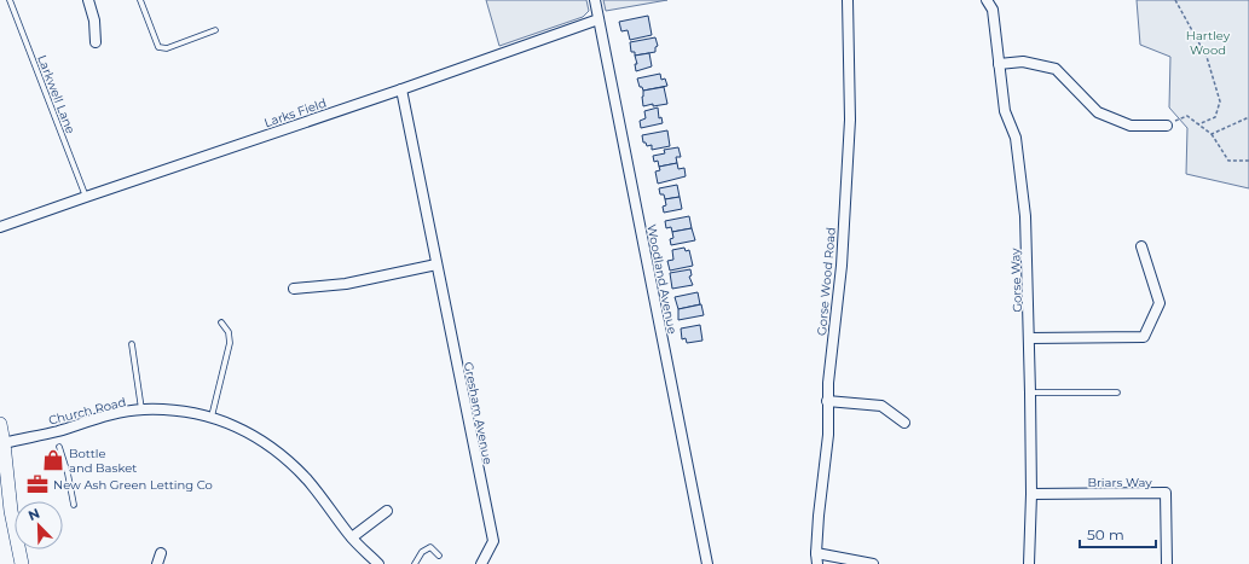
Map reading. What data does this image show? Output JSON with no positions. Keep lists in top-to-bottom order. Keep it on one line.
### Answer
{"streets":{"street":["Larks Field","Woodland Avenue","Gorse Way","Gorse Wood Road","Church Road","Gresham Avenue","Briars Way"],"lane":["Larkwell Lane"]},"crossings":[["Larkwell Lane","Larks Field"],["Larks Field","Woodland Avenue"],["Larks Field","Gresham Avenue"],["Gorse Way","Briars Way"]],"parks":["Hartley Wood"],"places":{"shop":["Bottle and Basket"],"office":["New Ash Green Letting Co"]},"scale_bar":"50 m","north":"top left"}
